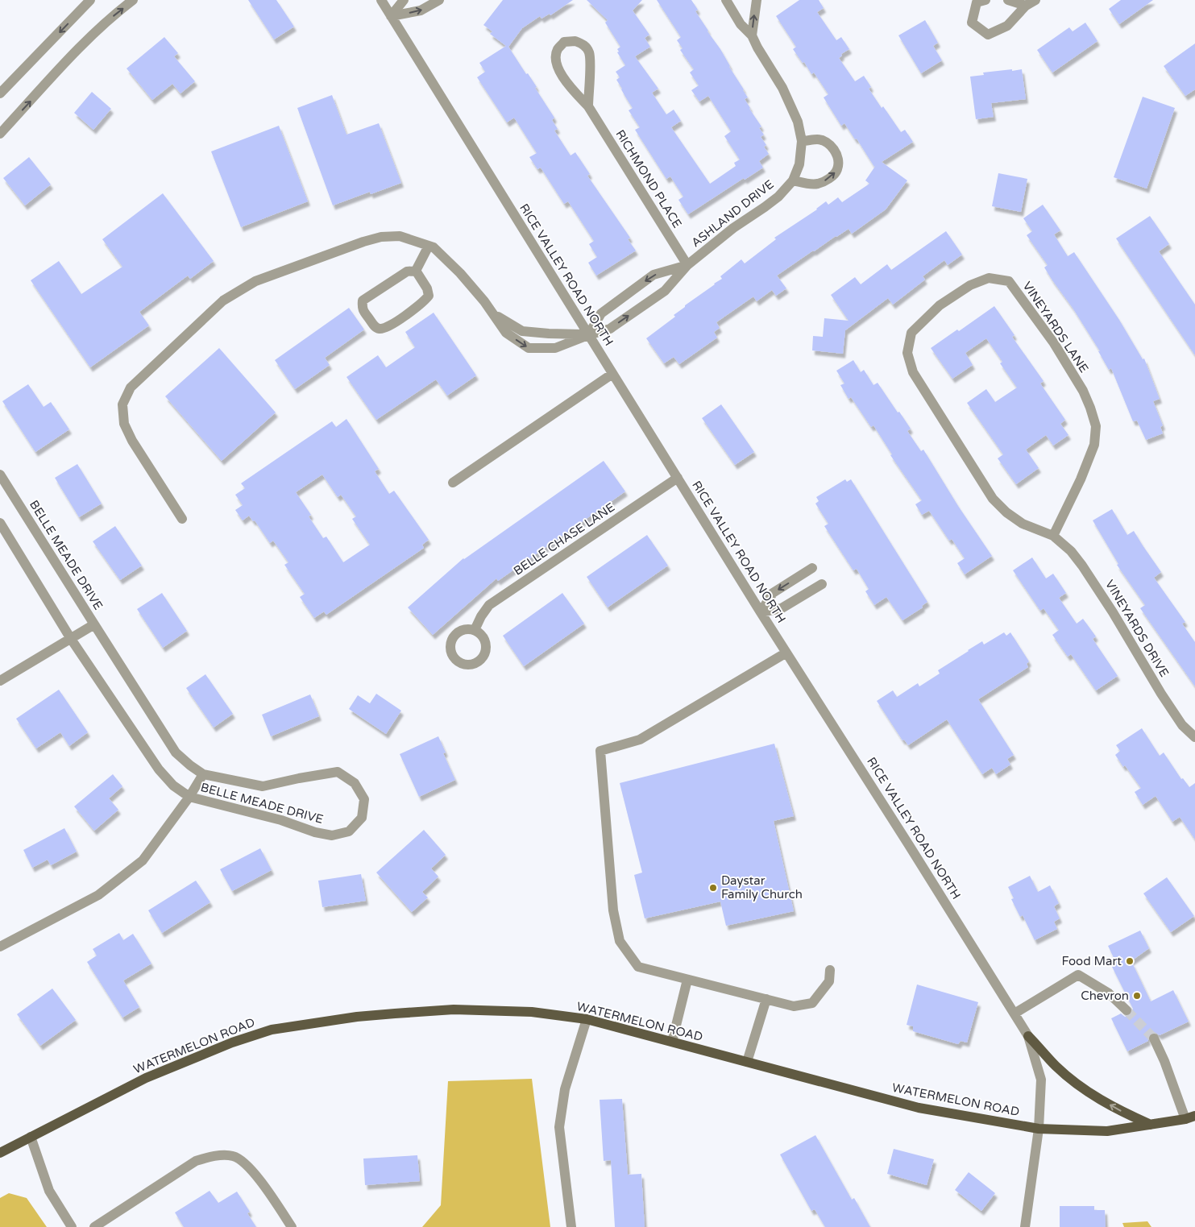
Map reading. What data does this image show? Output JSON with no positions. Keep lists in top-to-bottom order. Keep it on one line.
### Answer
{"streets":{"main road":["WATERMELON ROAD"],"street":["RICHMOND PLACE","ASHLAND DRIVE","RICE VALLEY ROAD NORTH","VINEYARDS LANE","BELLE CHASE LANE","BELLE MEADE DRIVE","VINEYARDS DRIVE"]},"crossings":[["RICHMOND PLACE","ASHLAND DRIVE"],["ASHLAND DRIVE","RICE VALLEY ROAD NORTH"],["RICE VALLEY ROAD NORTH","BELLE CHASE LANE"],["RICE VALLEY ROAD NORTH","WATERMELON ROAD"],["VINEYARDS LANE","VINEYARDS DRIVE"]],"places":["Daystar Family Church","Food Mart","Chevron"]}
